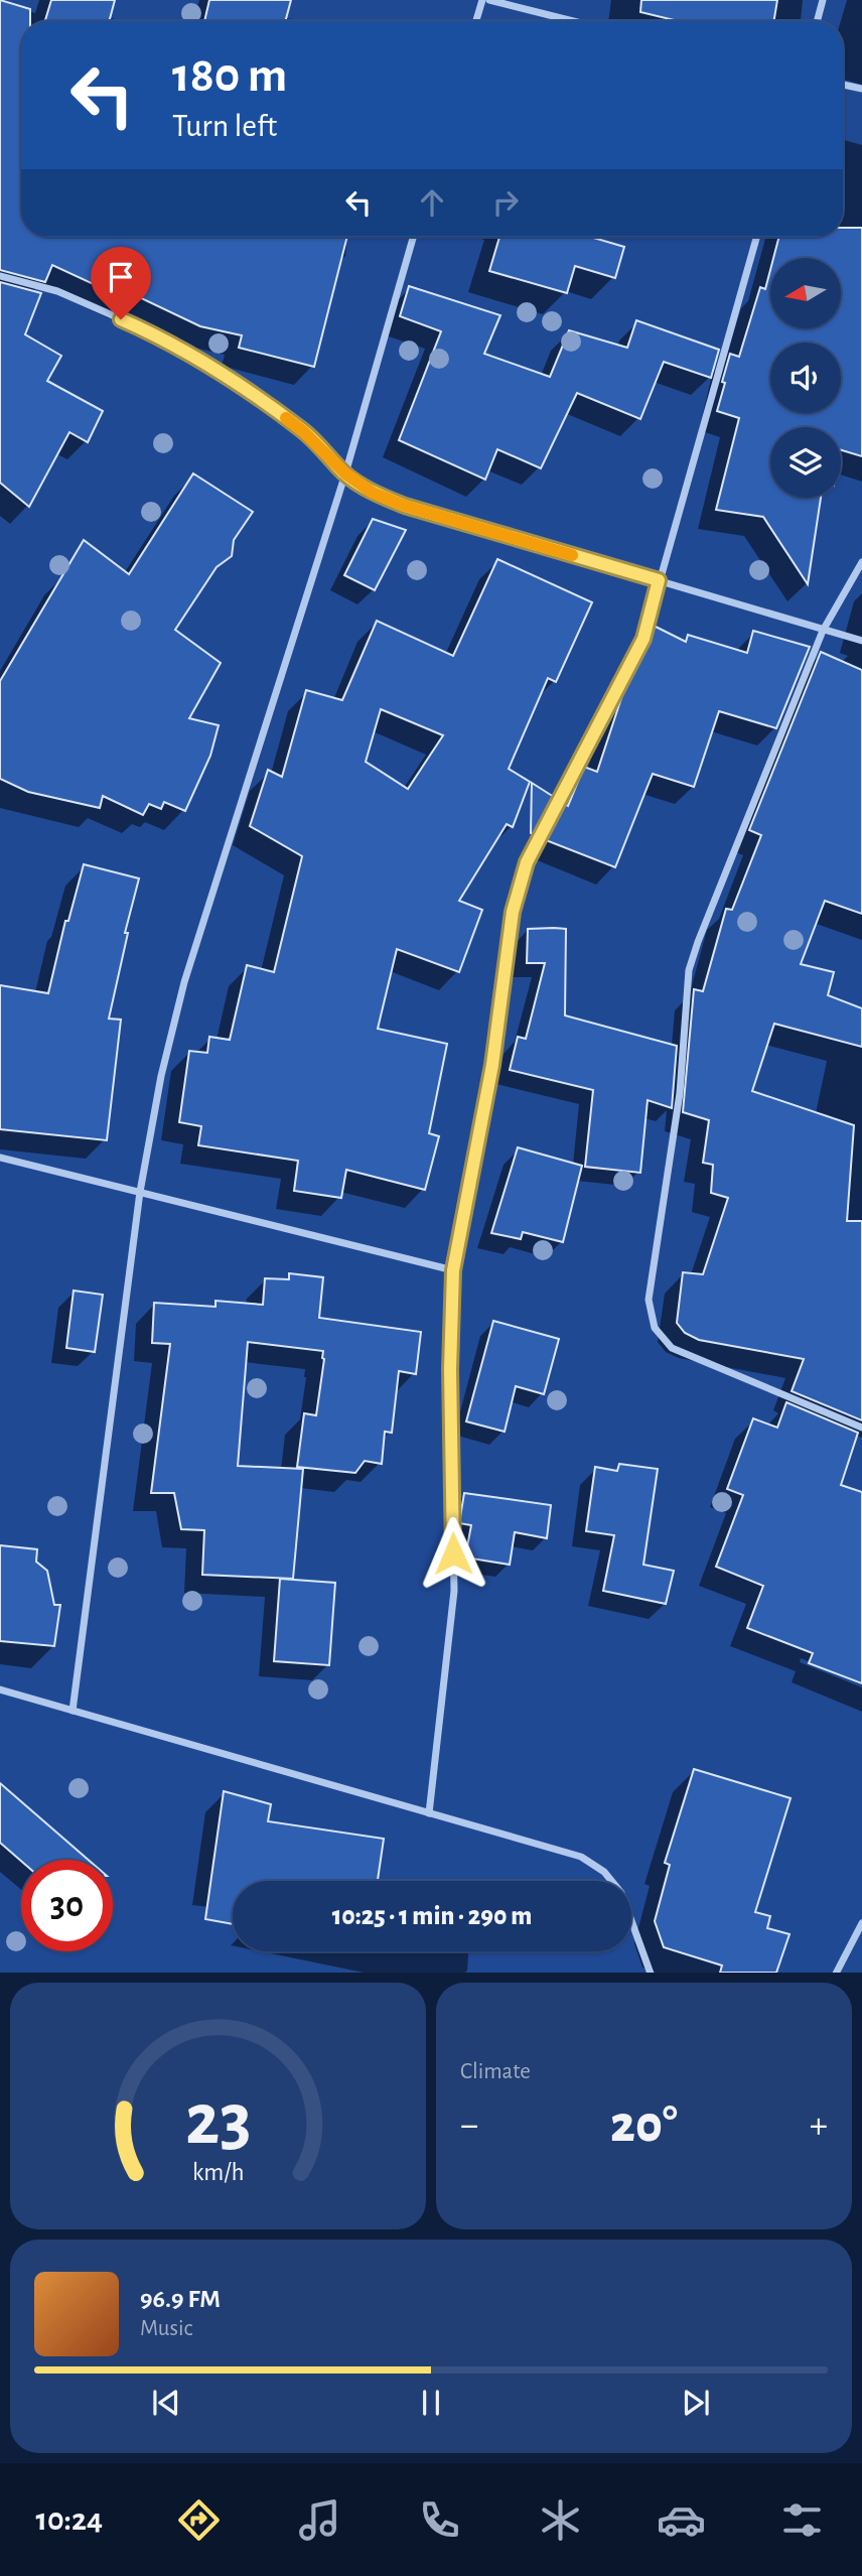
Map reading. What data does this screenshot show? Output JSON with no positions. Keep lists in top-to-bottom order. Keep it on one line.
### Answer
{"north":"left","page":{"turn":["180 m","Turn left"],"limit":"30","trip":"10:25 · 1 min · 290 m","tile":"Climate","heat":["−","20°","+"],"song":["96.9 FM","Music"],"tabs":"10:24","gauge":["23","km/h"]}}
